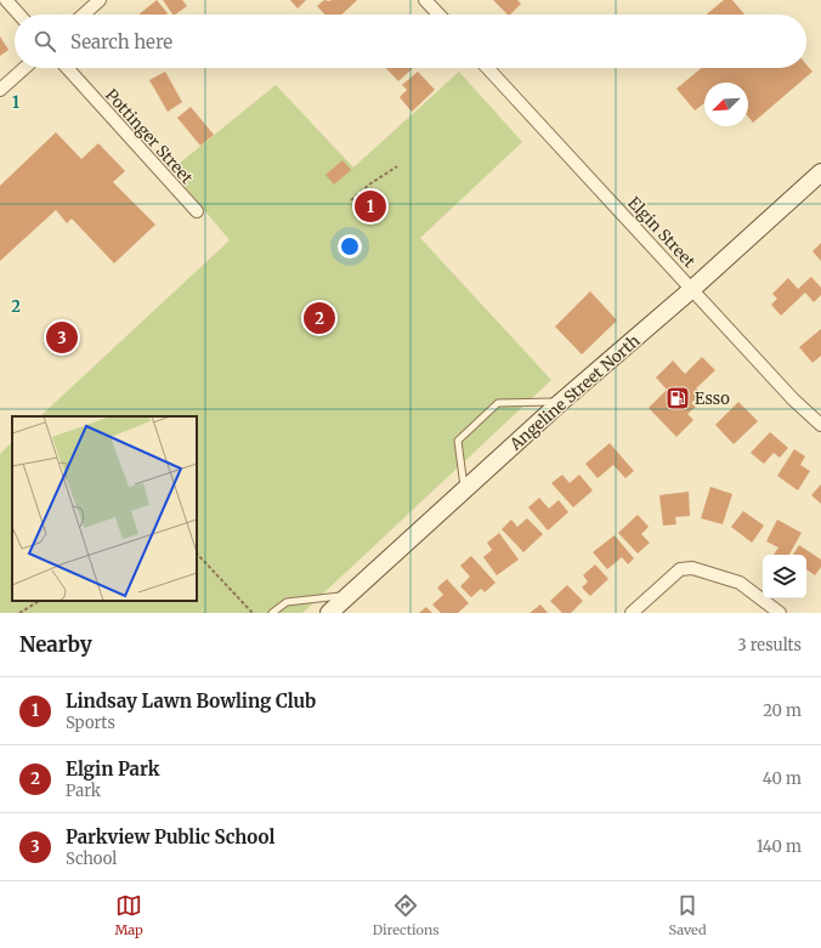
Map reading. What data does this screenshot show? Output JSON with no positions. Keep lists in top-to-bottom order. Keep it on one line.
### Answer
{"streets":{"main road":["Angeline Street North"],"street":["Pottinger Street","Elgin Street"]},"crossings":[["Elgin Street","Angeline Street North"]],"places":{"fuel station":["Esso"]},"north":"bottom left","page":{"search":"Search here","pins":["1","2","3"],"heading":["Nearby","3 results"],"list":[{"mark":"1","name":"Lindsay Lawn Bowling Club","note":"Sports","value":"20 m"},{"mark":"2","name":"Elgin Park","note":"Park","value":"40 m"},{"mark":"3","name":"Parkview Public School","note":"School","value":"140 m"}],"nav":["Map","Directions","Saved"]},"grid":{"rows":["1","2"]}}
